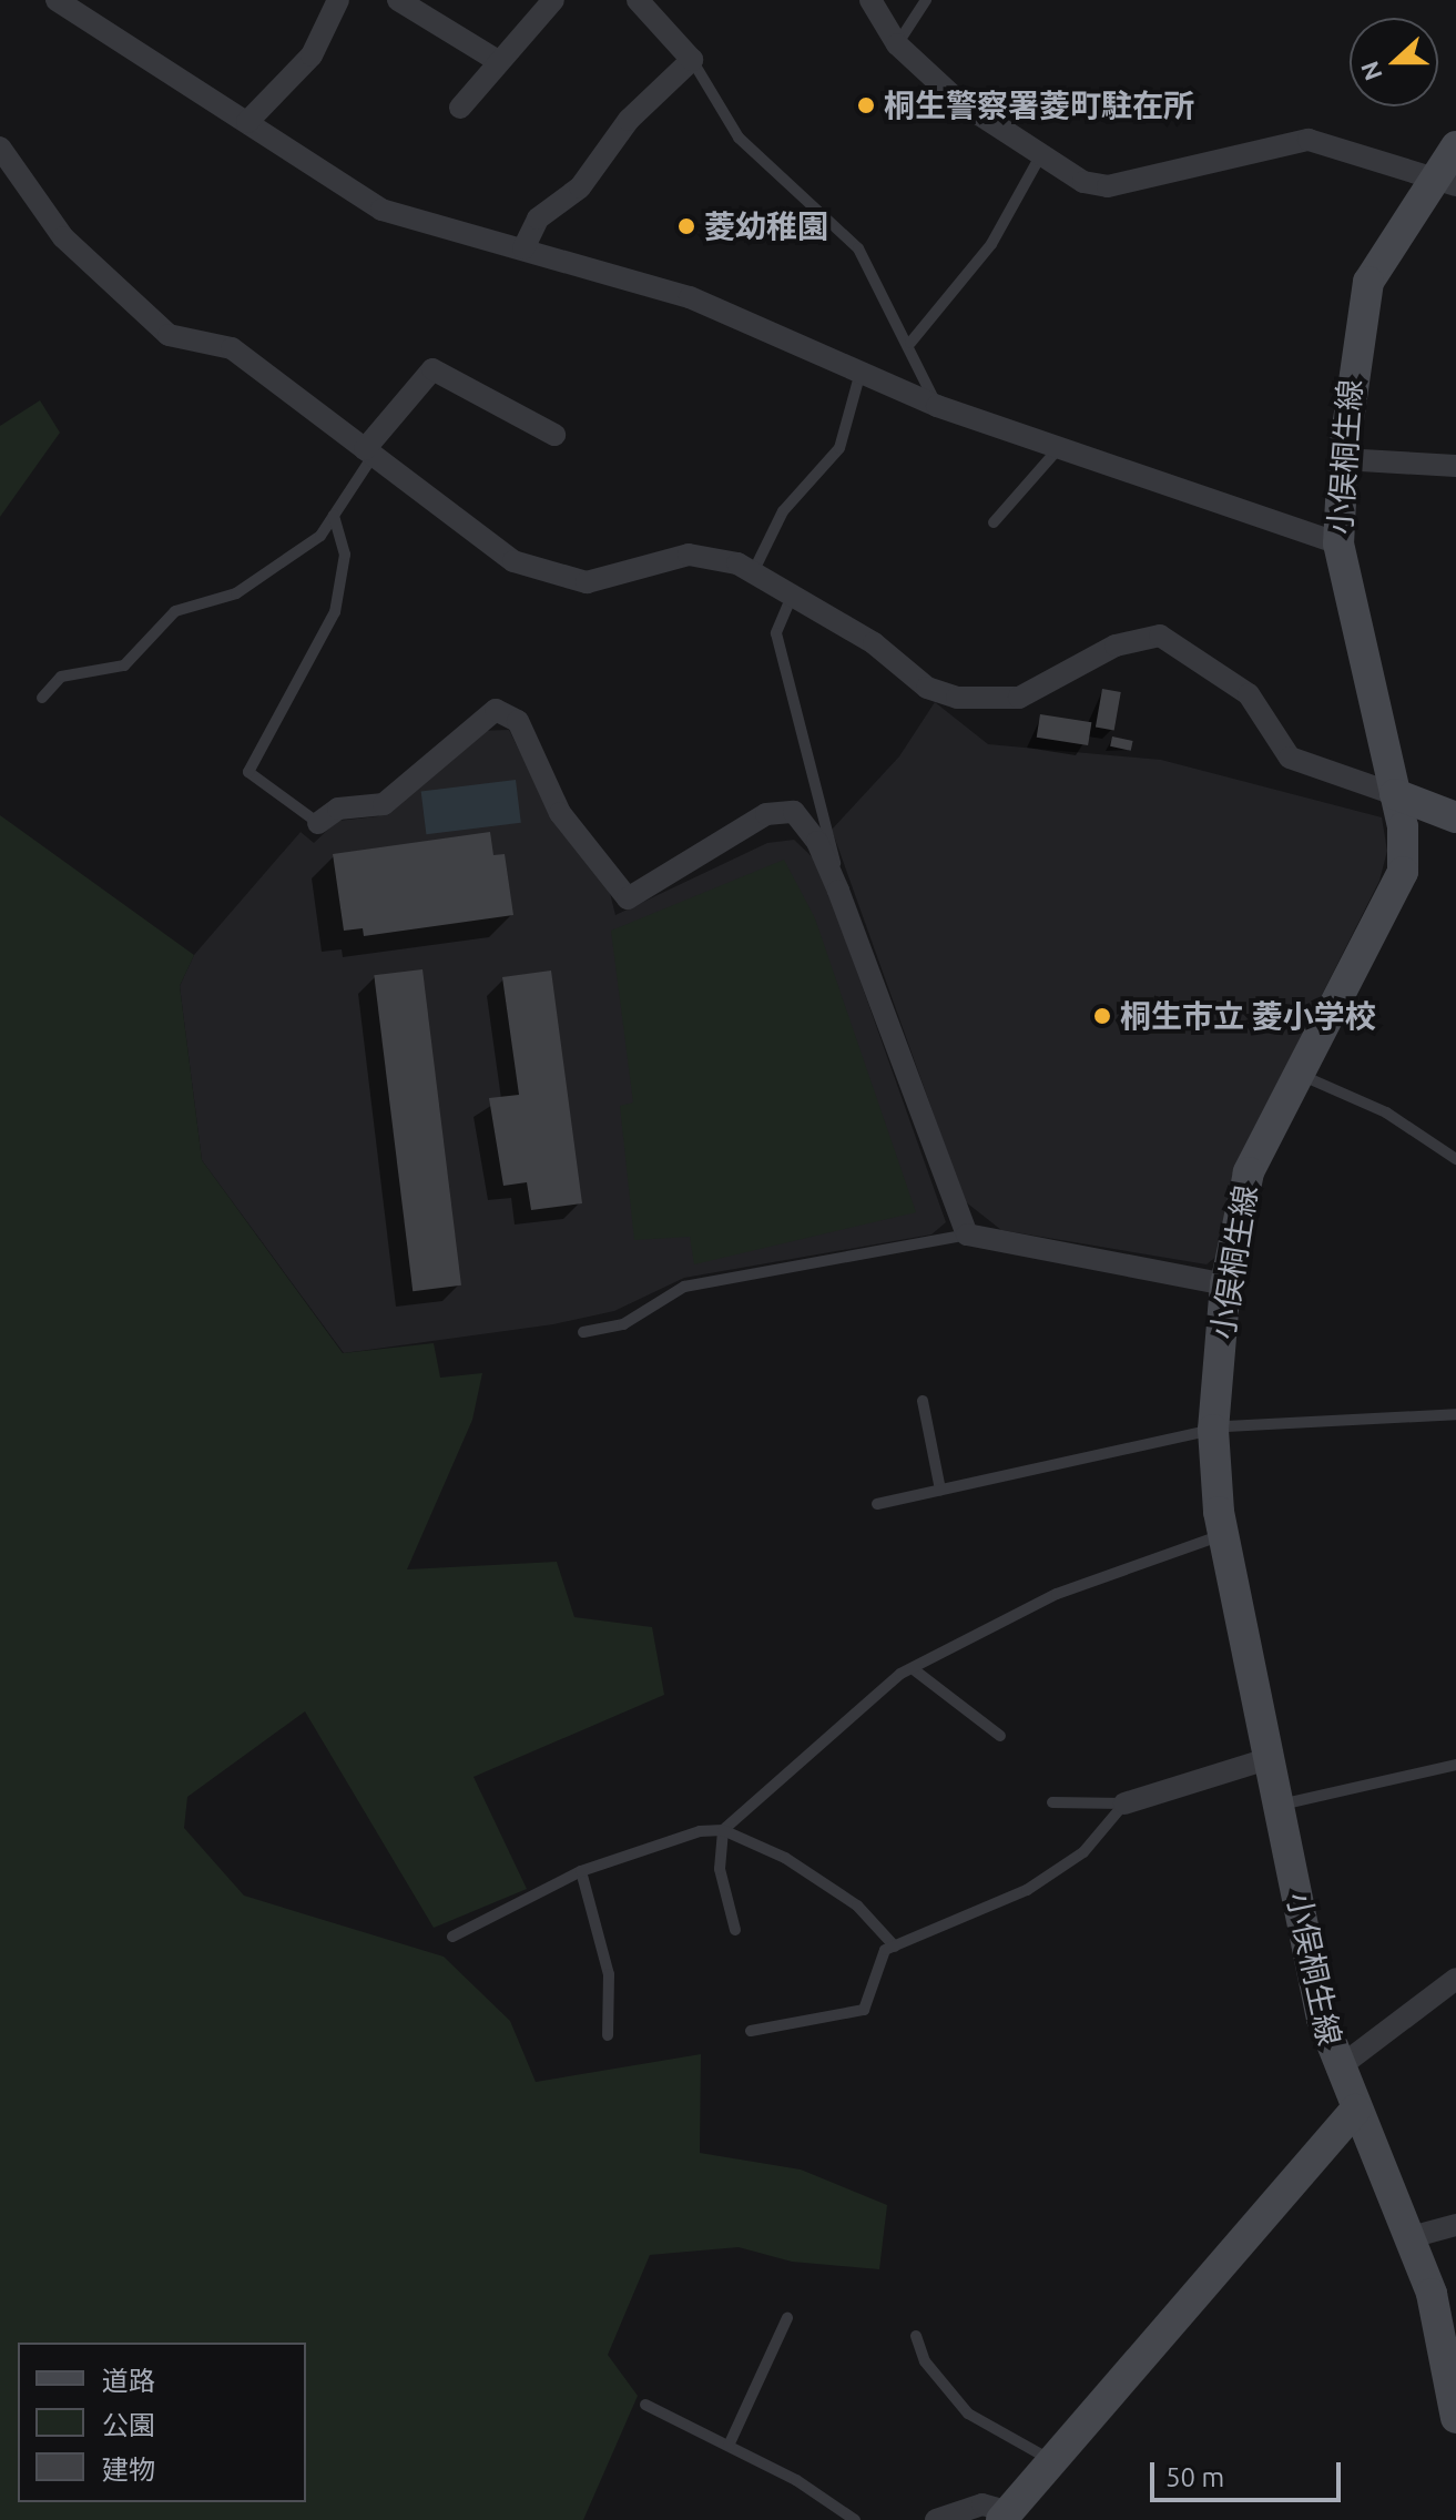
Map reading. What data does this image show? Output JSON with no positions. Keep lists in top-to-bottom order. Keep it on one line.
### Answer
{"streets":{"main road":["小俣桐生線"]},"places":["桐生警察署菱町駐在所","菱幼稚園","桐生市立 菱小学校"],"legend":["道路","公園","建物"],"scale_bar":"50 m","north":"left"}
